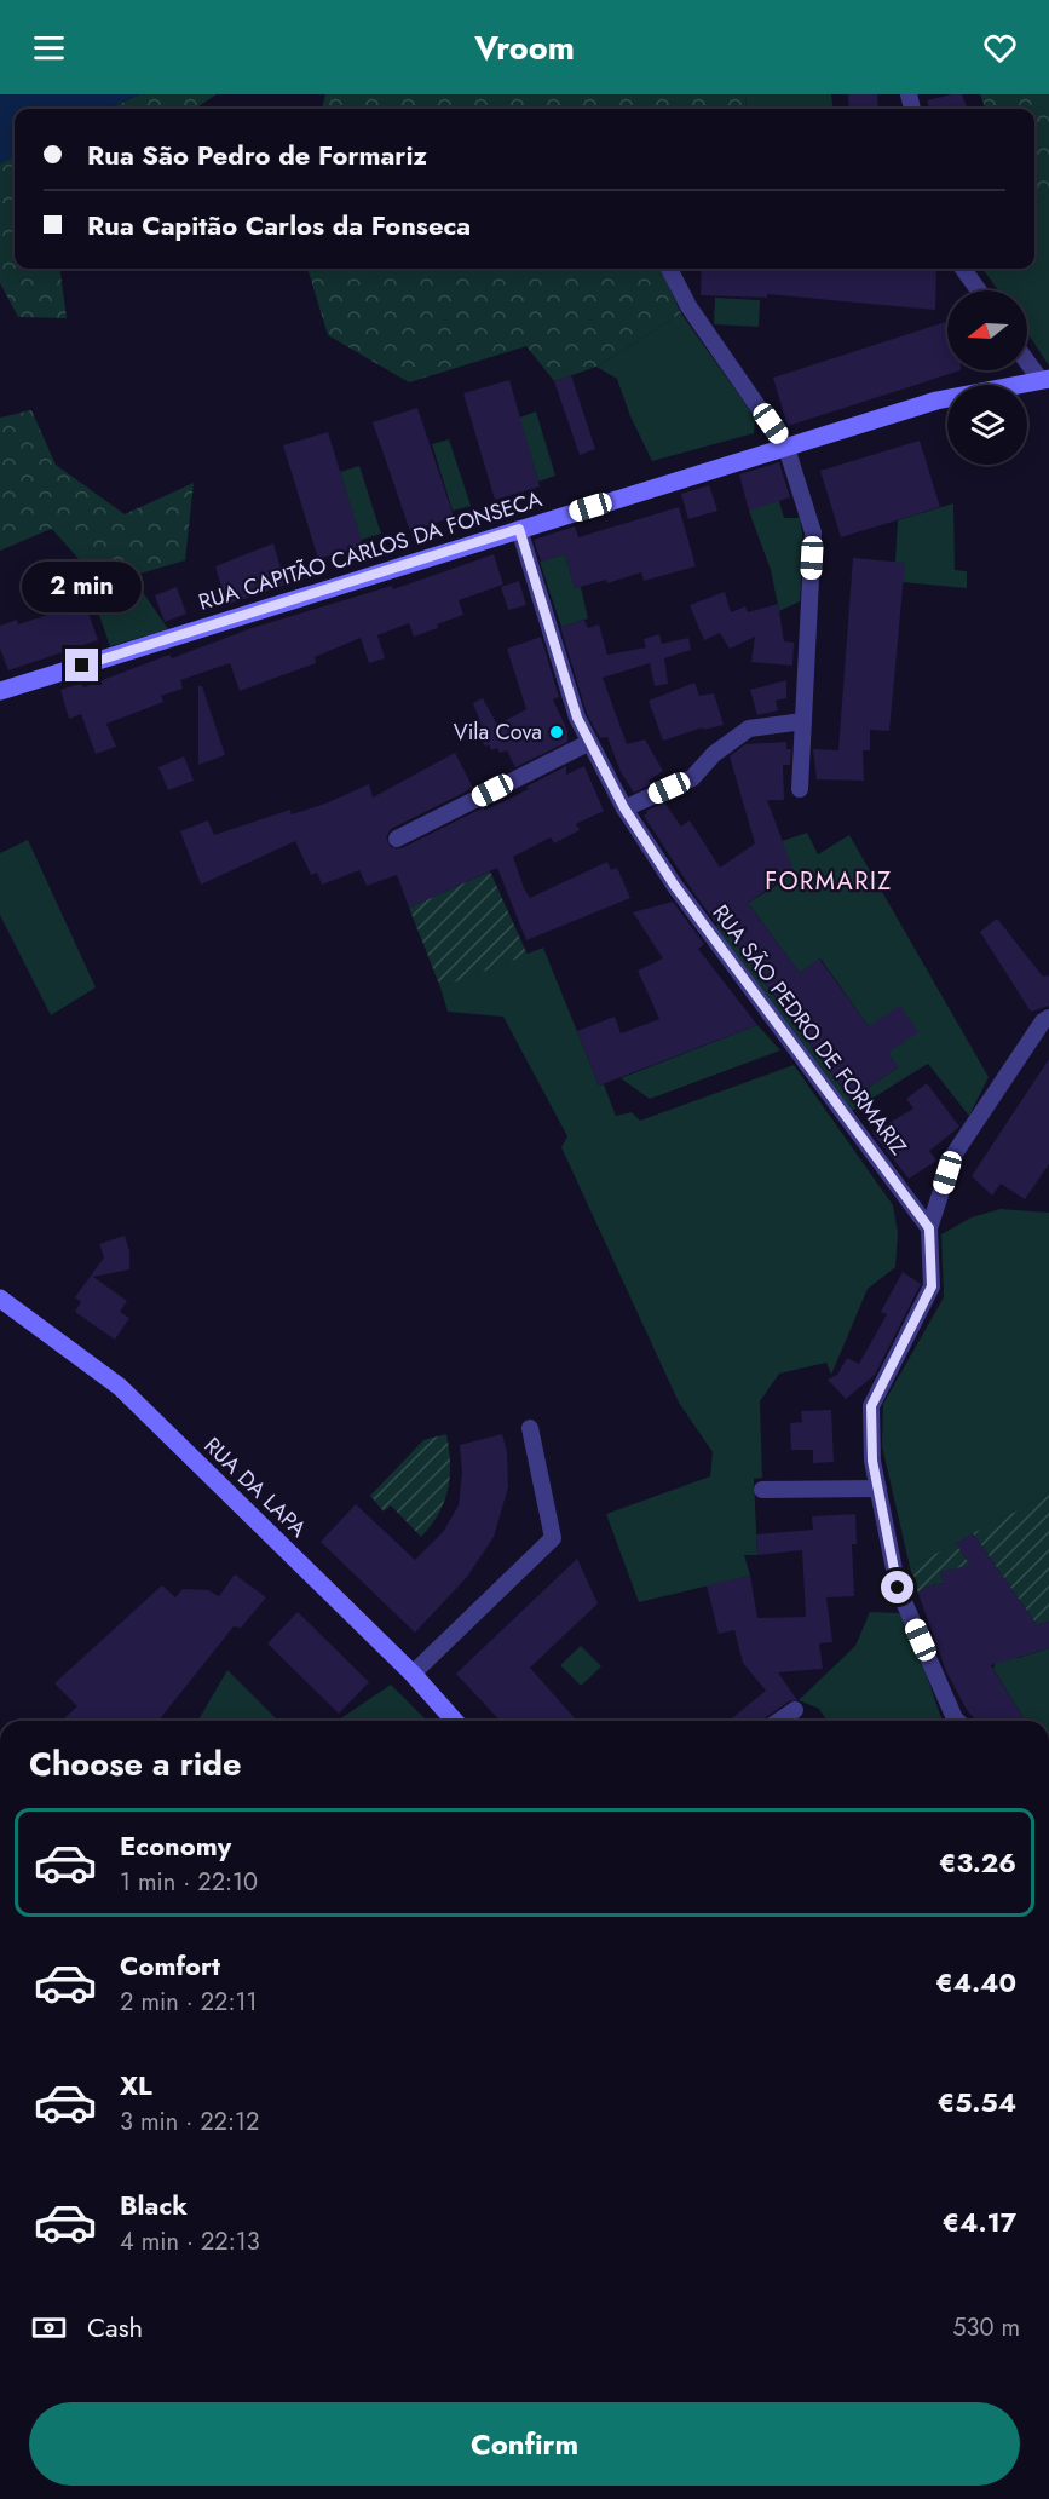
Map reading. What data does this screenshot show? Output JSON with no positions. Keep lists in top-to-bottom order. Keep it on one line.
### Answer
{"streets":{"main road":["RUA CAPITÃO CARLOS DA FONSECA","RUA DA LAPA"],"street":["RUA SÃO PEDRO DE FORMARIZ"]},"crossings":[["RUA CAPITÃO CARLOS DA FONSECA","RUA SÃO PEDRO DE FORMARIZ"]],"districts":["FORMARIZ"],"places":["Vila Cova"],"north":"left","page":{"header":"Vroom","banner":["Rua São Pedro de Formariz","Rua Capitão Carlos da Fonseca"],"bubble":"2 min","heading":"Choose a ride","list":[{"name":"Economy","note":"1 min · 22:10","value":"€3.26"},{"name":"Comfort","note":"2 min · 22:11","value":"€4.40"},{"name":"XL","note":"3 min · 22:12","value":"€5.54"},{"name":"Black","note":"4 min · 22:13","value":"€4.17"}],"pay":["Cash","530 m"],"buttons":"Confirm"}}
